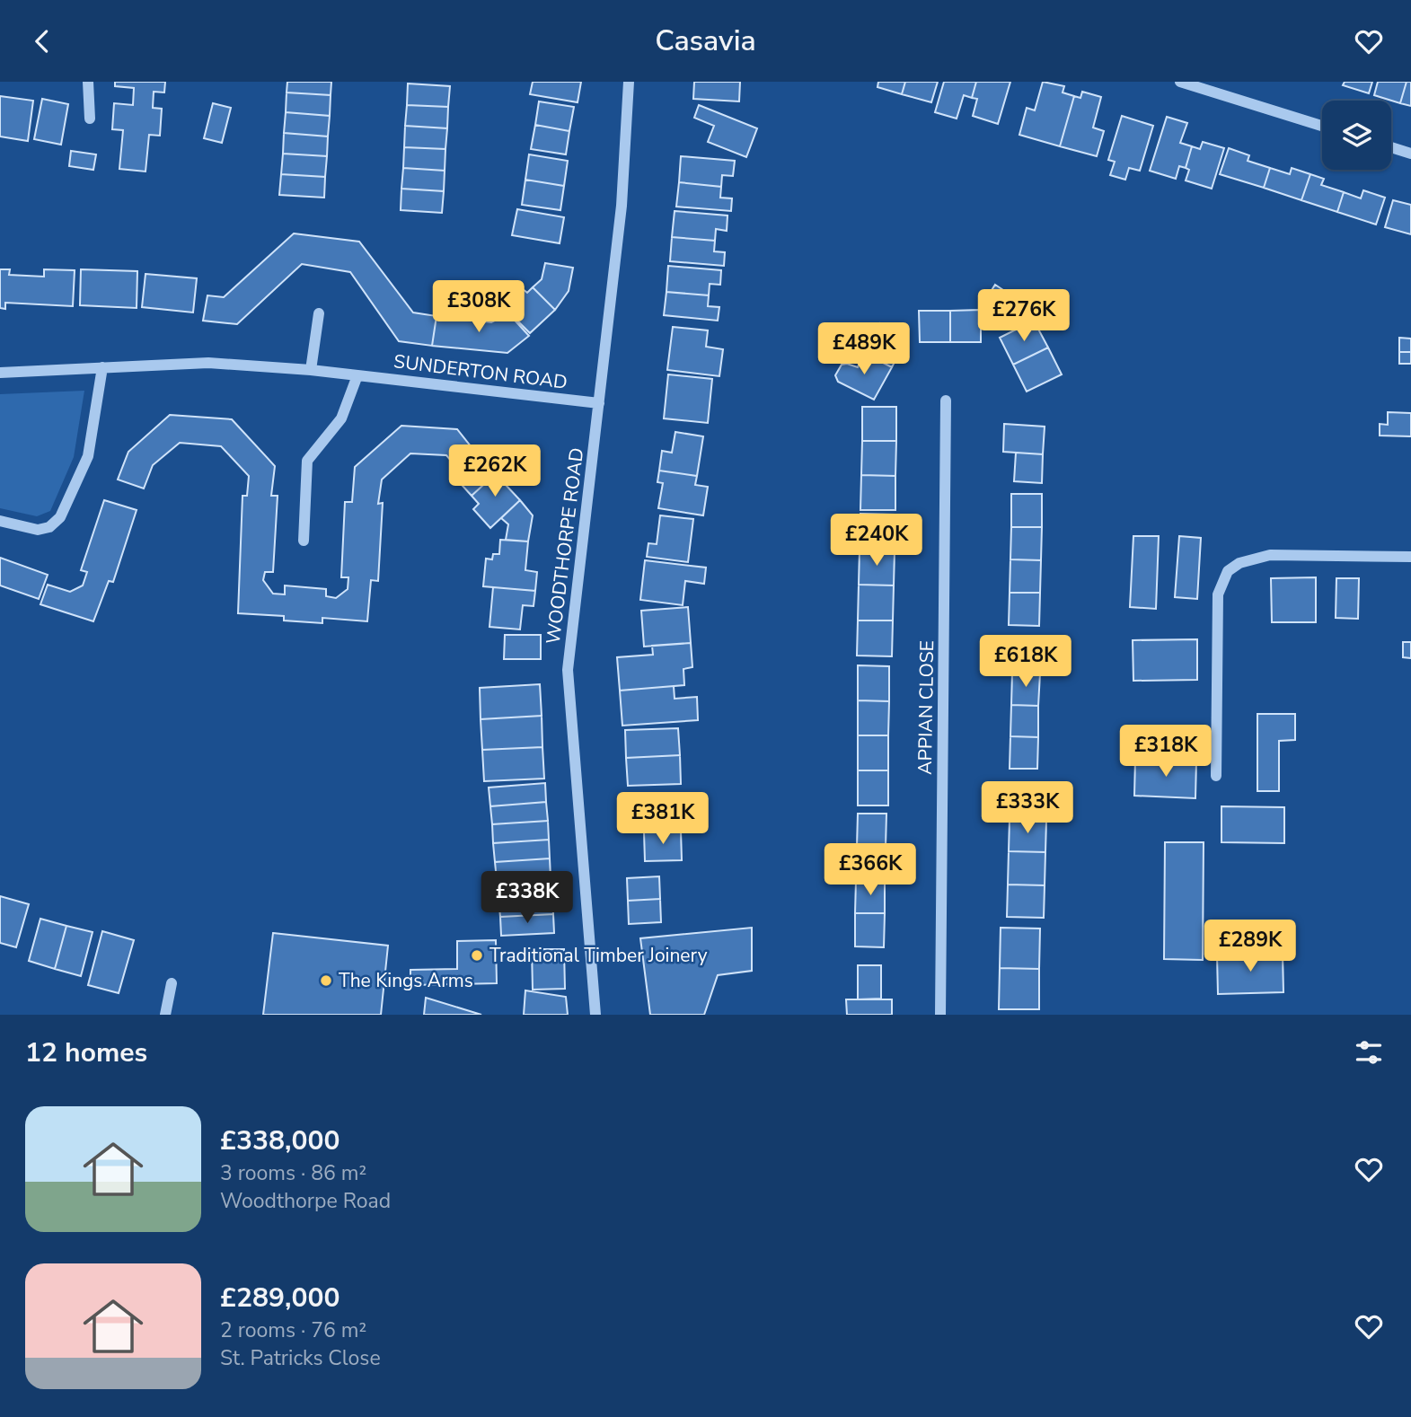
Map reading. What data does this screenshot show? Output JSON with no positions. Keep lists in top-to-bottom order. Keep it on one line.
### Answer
{"streets":{"street":["SUNDERTON ROAD","WOODTHORPE ROAD","APPIAN CLOSE"]},"crossings":[["SUNDERTON ROAD","WOODTHORPE ROAD"]],"places":["Traditional Timber Joinery","The Kings Arms"],"page":{"header":"Casavia","price":["£308K","£276K","£489K","£262K","£240K","£618K","£318K","£333K","£381K","£366K","£338K","£289K"],"heading":"12 homes","list":[{"name":"£338,000","note":"3 rooms · 86 m² · Woodthorpe Road"},{"name":"£289,000","note":"2 rooms · 76 m² · St. Patricks Close"}]}}
